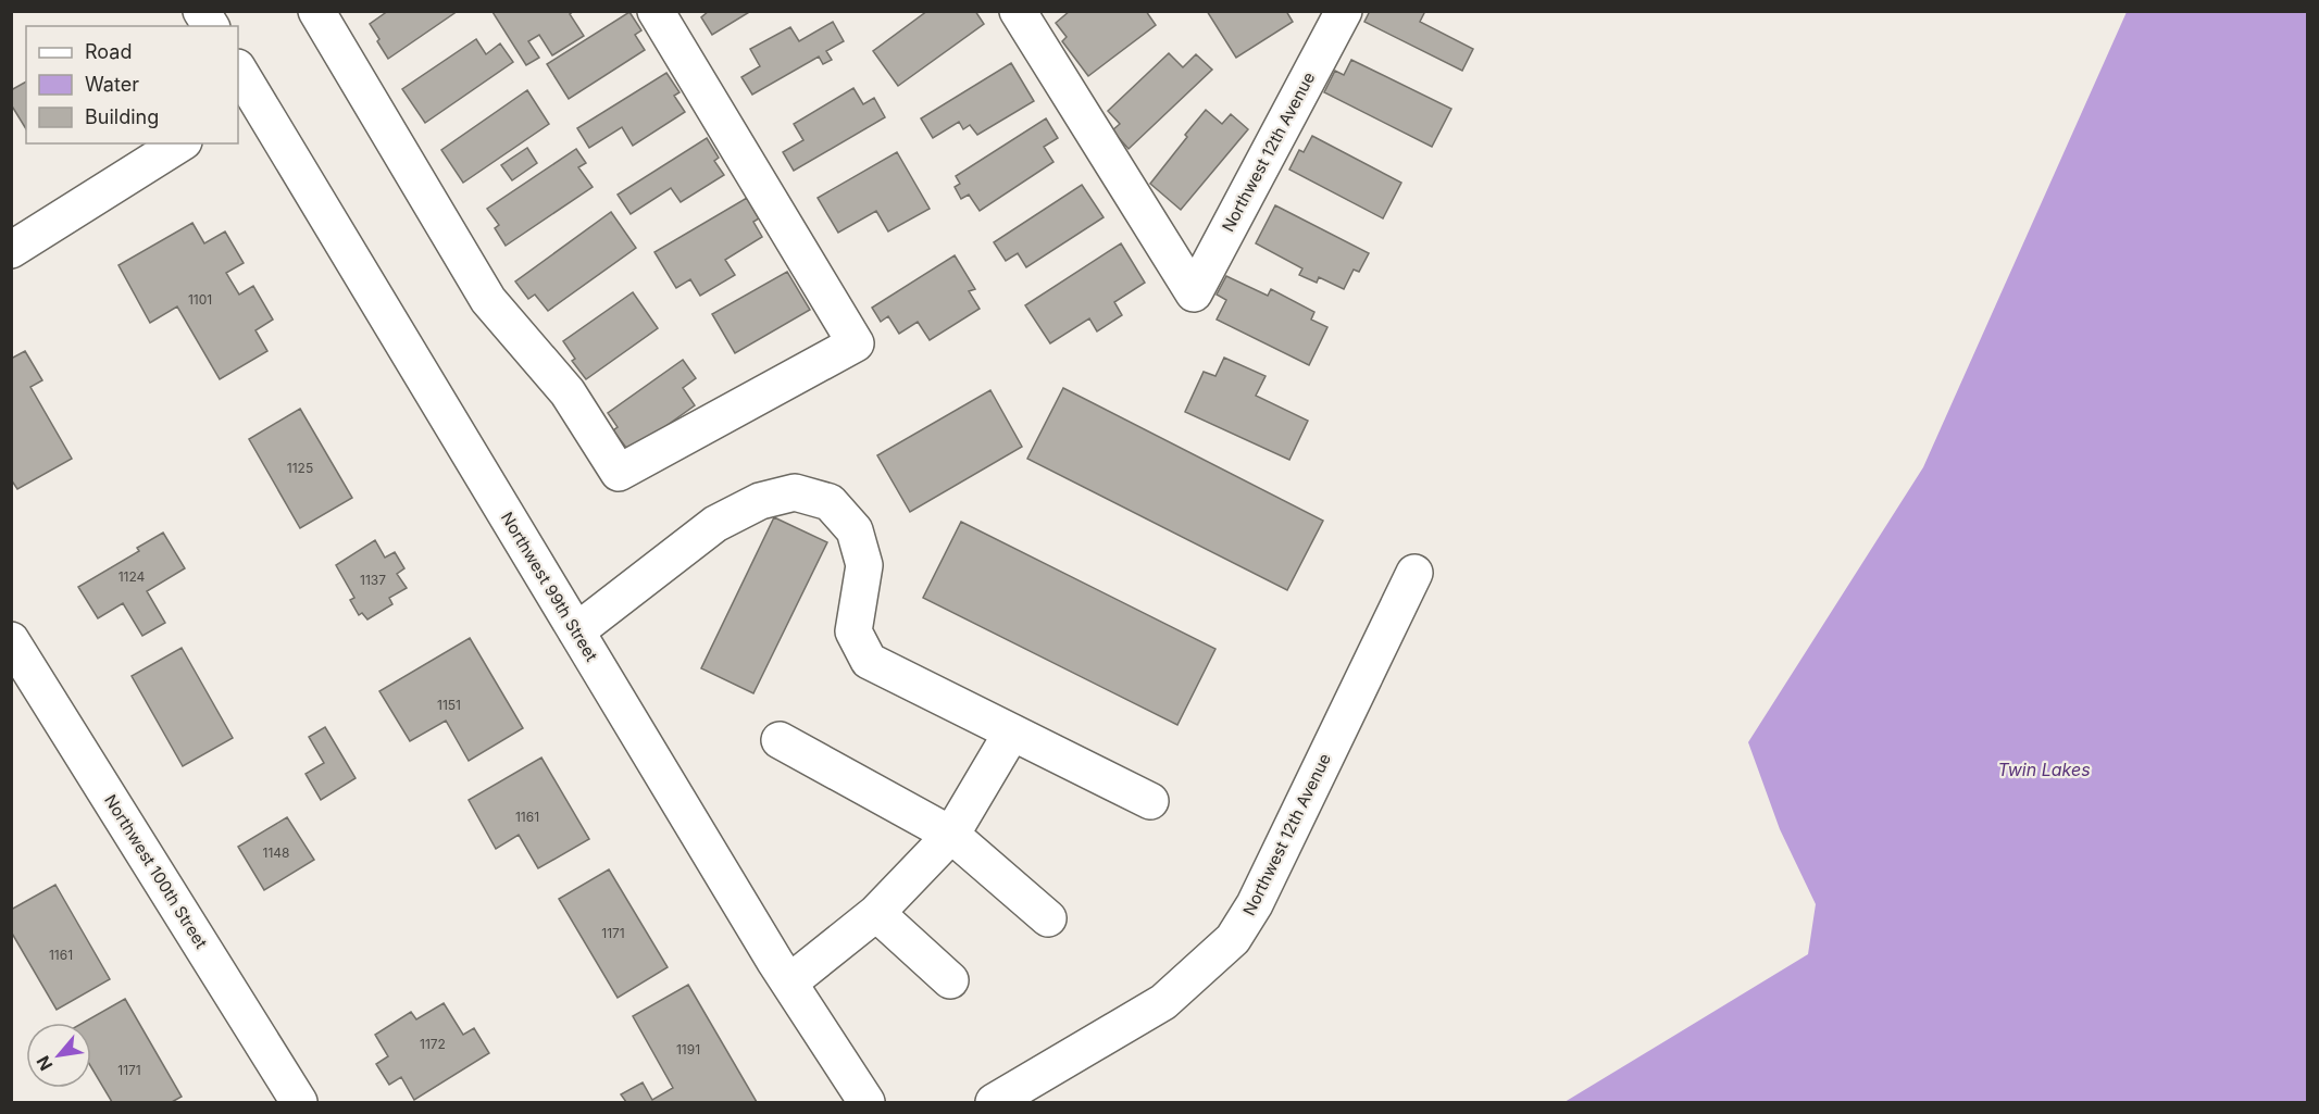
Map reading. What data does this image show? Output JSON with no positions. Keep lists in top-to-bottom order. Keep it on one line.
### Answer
{"streets":{"street":["Northwest 12th Avenue","Northwest 99th Street","Northwest 100th Street"]},"water":["Twin Lakes"],"house_numbers":["1101","1125","1124","1137","1151","1161","1148","1171","1161","1172","1191","1171"],"legend":["Road","Water","Building"],"north":"bottom left"}
